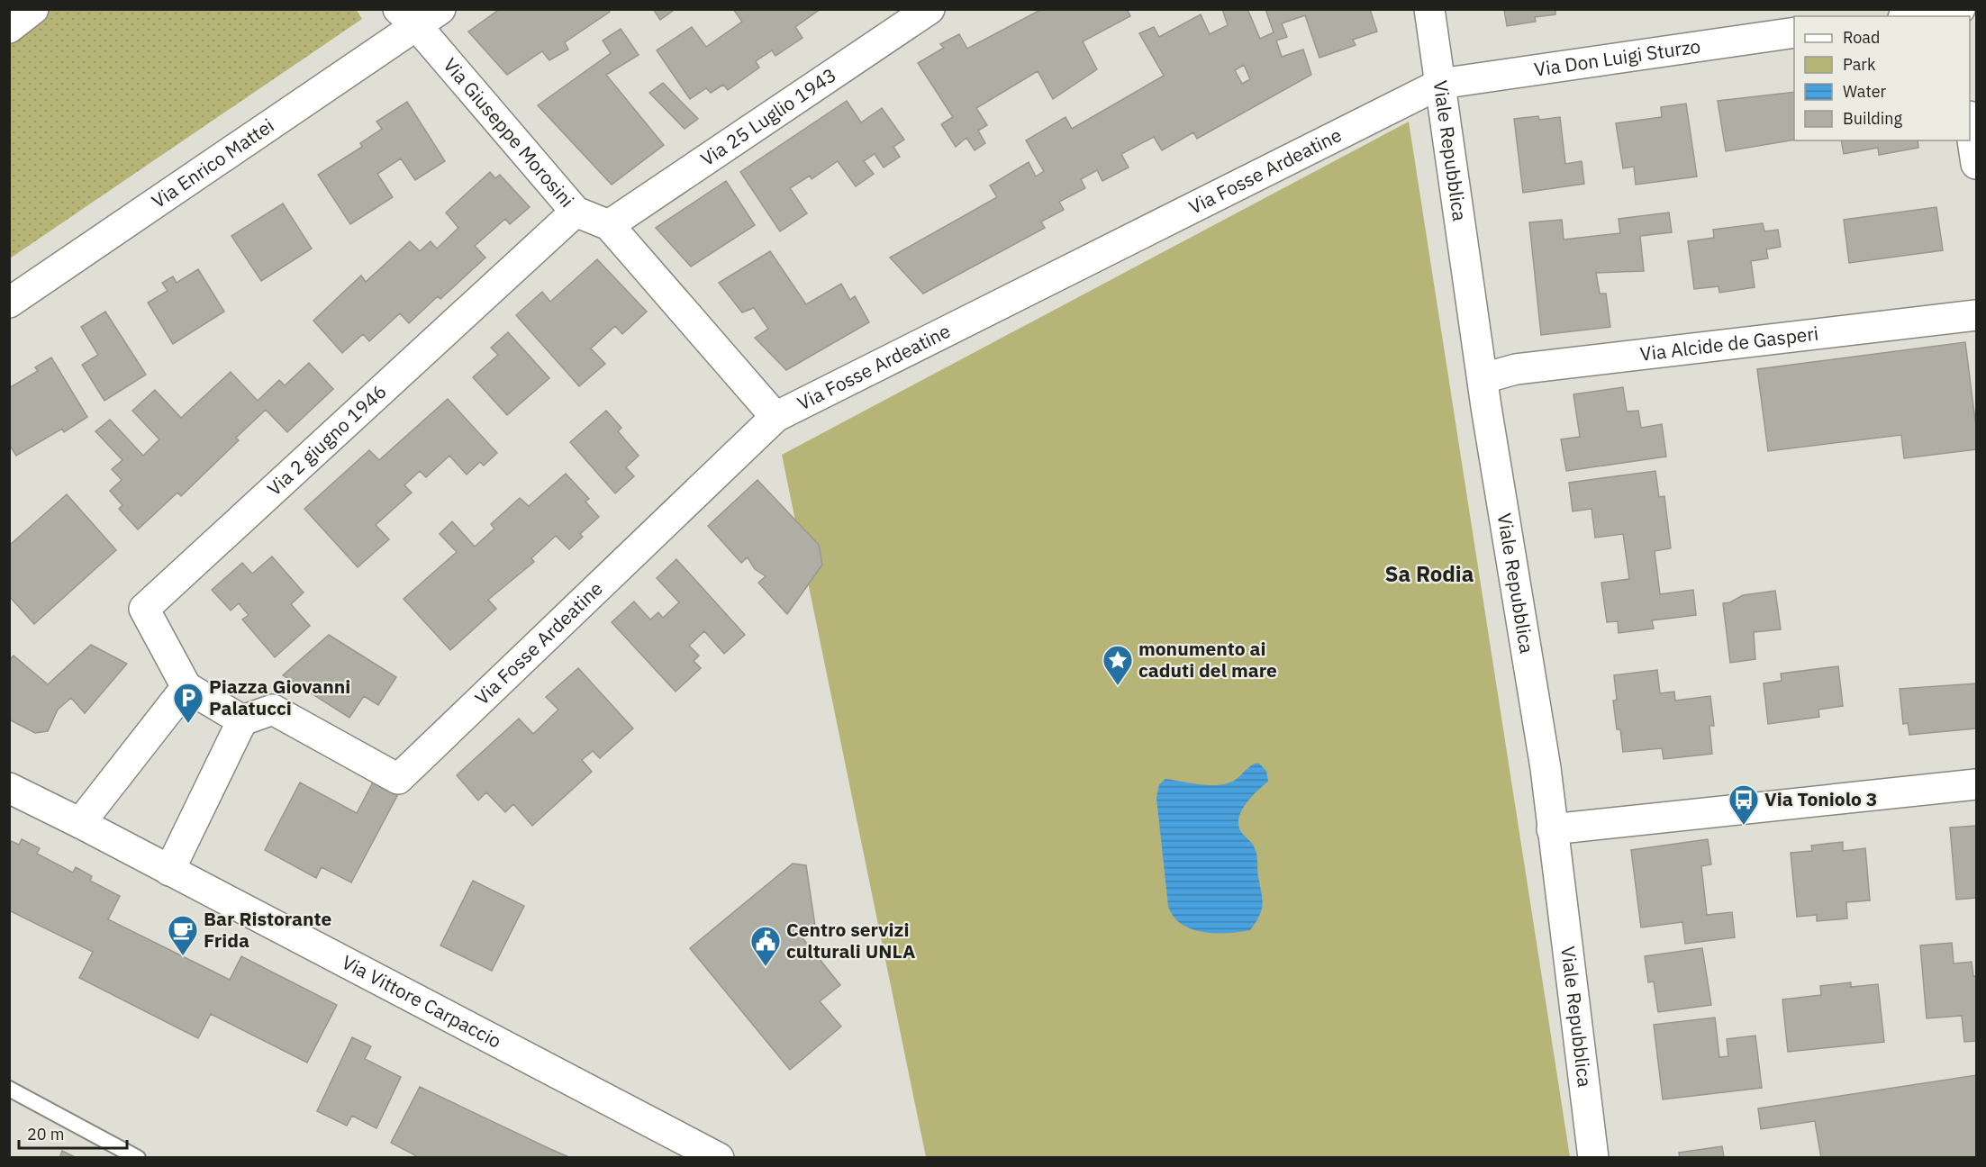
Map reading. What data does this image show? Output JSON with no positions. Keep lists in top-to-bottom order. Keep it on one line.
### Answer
{"streets":{"street":["Via Don Luigi Sturzo","Via 25 Luglio 1943","Via Giuseppe Morosini","Viale Repubblica","Via Enrico Mattei","Via Fosse Ardeatine","Via Alcide de Gasperi","Via 2 giugno 1946","Via Vittore Carpaccio"]},"crossings":[["Via Don Luigi Sturzo","Viale Repubblica"],["Via Don Luigi Sturzo","Via Fosse Ardeatine"],["Via 25 Luglio 1943","Via Giuseppe Morosini"],["Via Giuseppe Morosini","Via Enrico Mattei"],["Via Giuseppe Morosini","Via Fosse Ardeatine"],["Via Giuseppe Morosini","Via 2 giugno 1946"],["Viale Repubblica","Via Fosse Ardeatine"],["Viale Repubblica","Via Alcide de Gasperi"]],"districts":["Sa Rodia"],"places":{"place":["monumento ai caduti del mare"],"parking":["Piazza Giovanni Palatucci"],"bus stop":["Via Toniolo 3"],"cafe":["Bar Ristorante Frida"],"public building":["Centro servizi culturali UNLA"]},"legend":["Road","Park","Water","Building"],"scale_bar":"20 m"}
